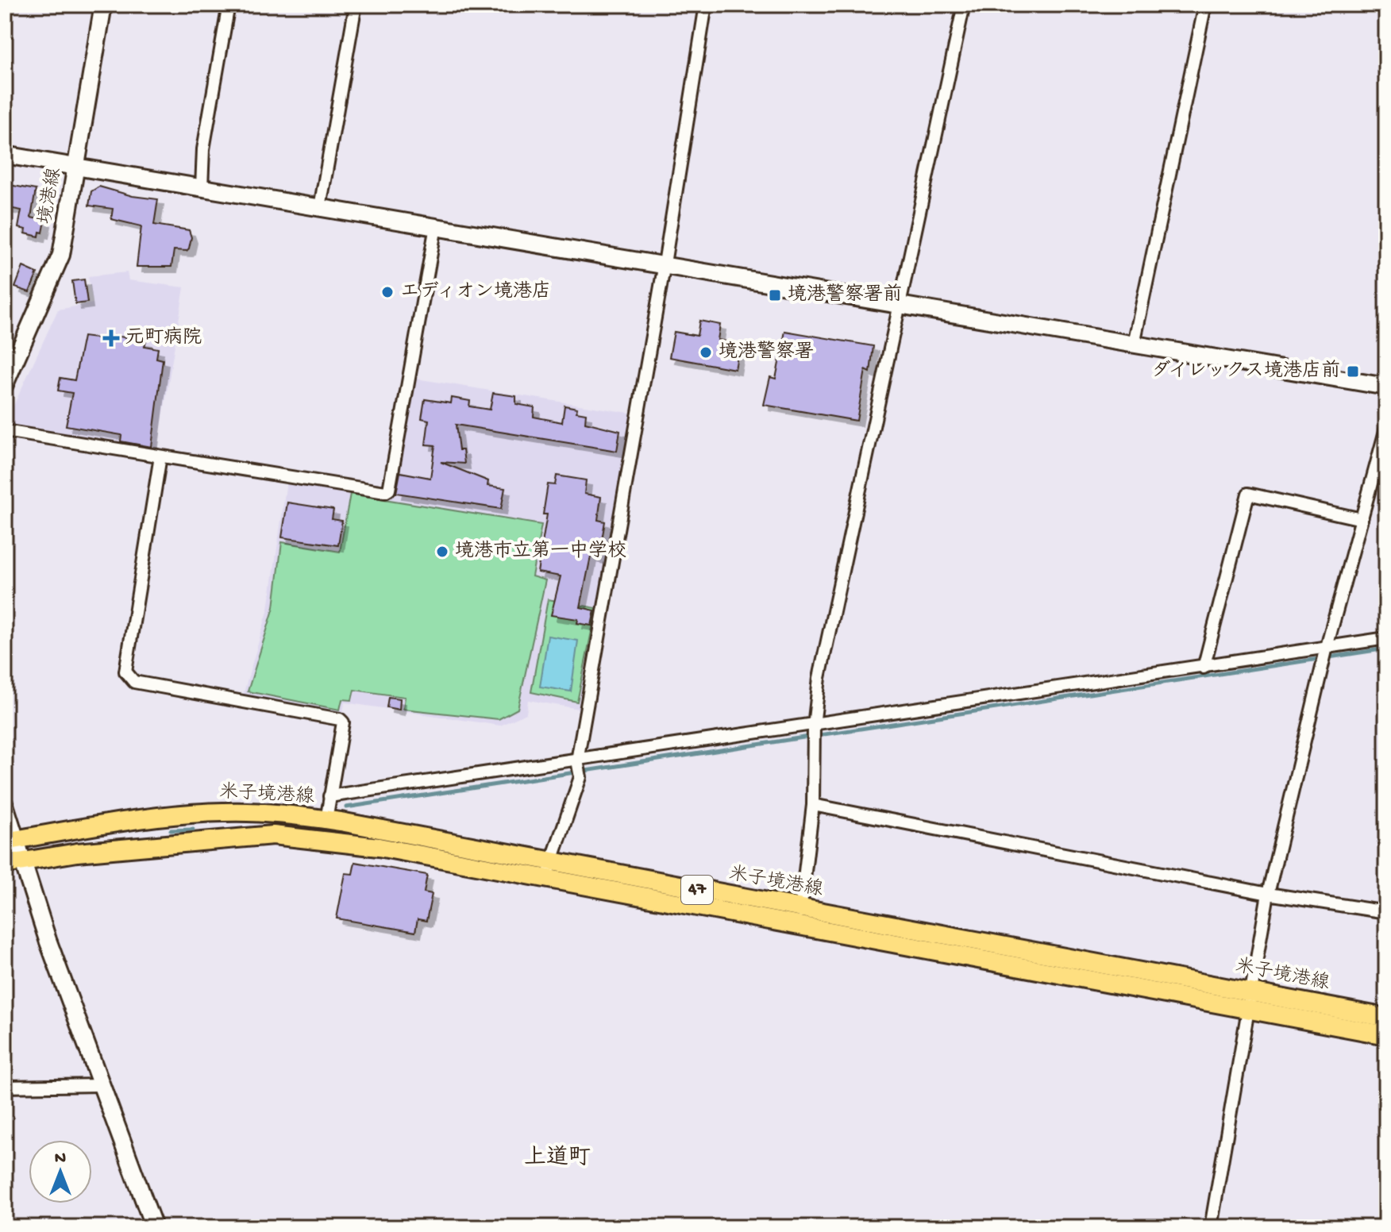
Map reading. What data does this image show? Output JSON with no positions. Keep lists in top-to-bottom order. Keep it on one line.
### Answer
{"streets":{"main road":["米子境港線","47"],"street":["境港線"]},"districts":["上道町"],"places":{"other":["エディオン境港店","境港警察署","境港市立第一中学校"],"transit":["境港警察署前","ダイレックス境港店前"],"health":["元町病院"]},"north":"top"}
